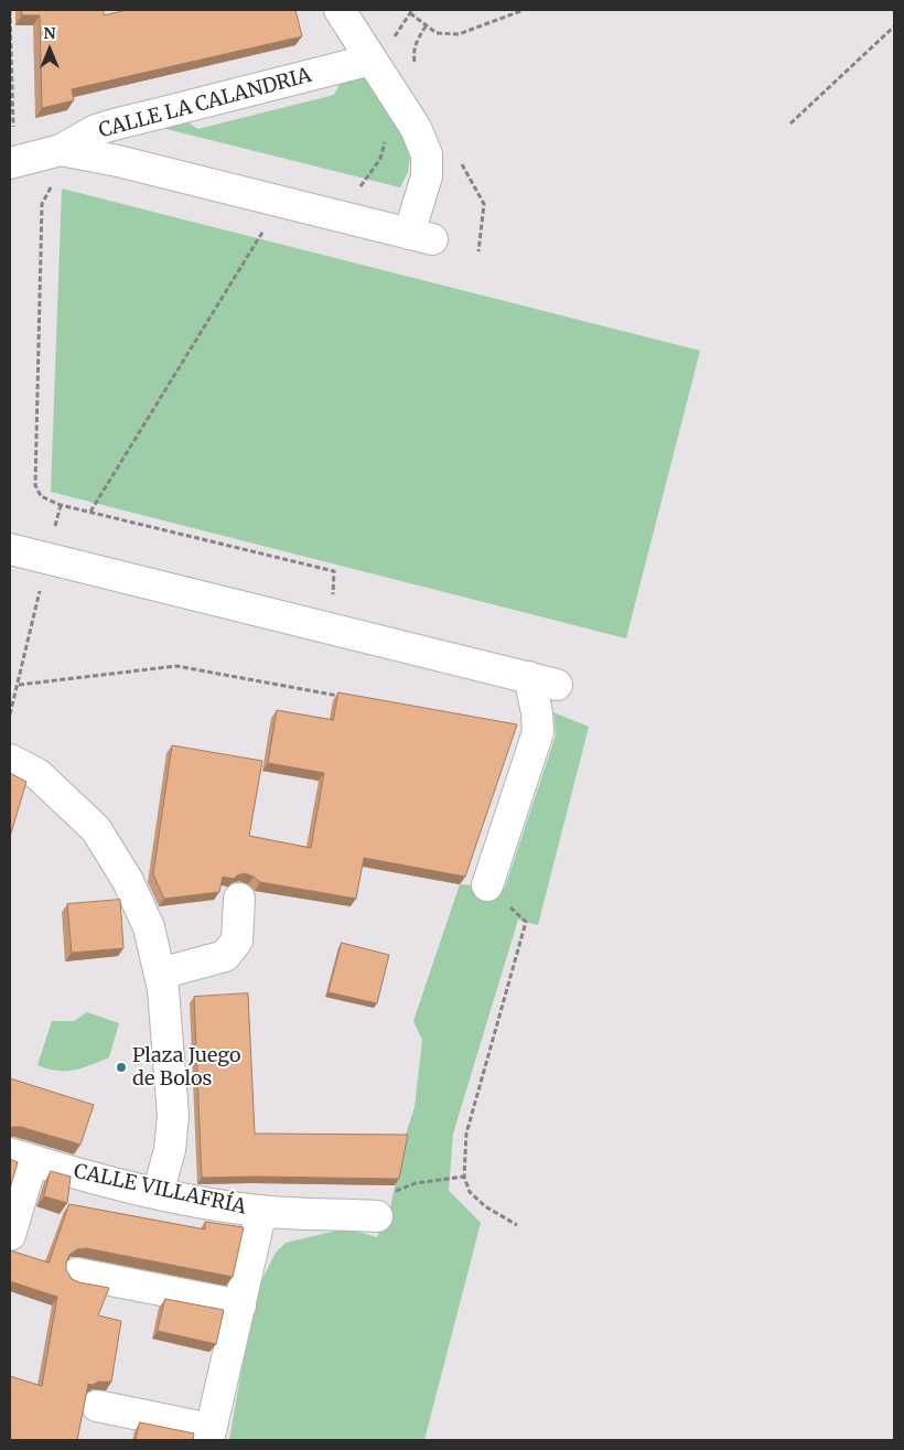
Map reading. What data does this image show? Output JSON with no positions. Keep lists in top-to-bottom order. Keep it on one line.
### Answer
{"streets":{"street":["CALLE LA CALANDRIA","CALLE VILLAFRÍA"]},"places":["Plaza Juego de Bolos"],"north":"top"}
